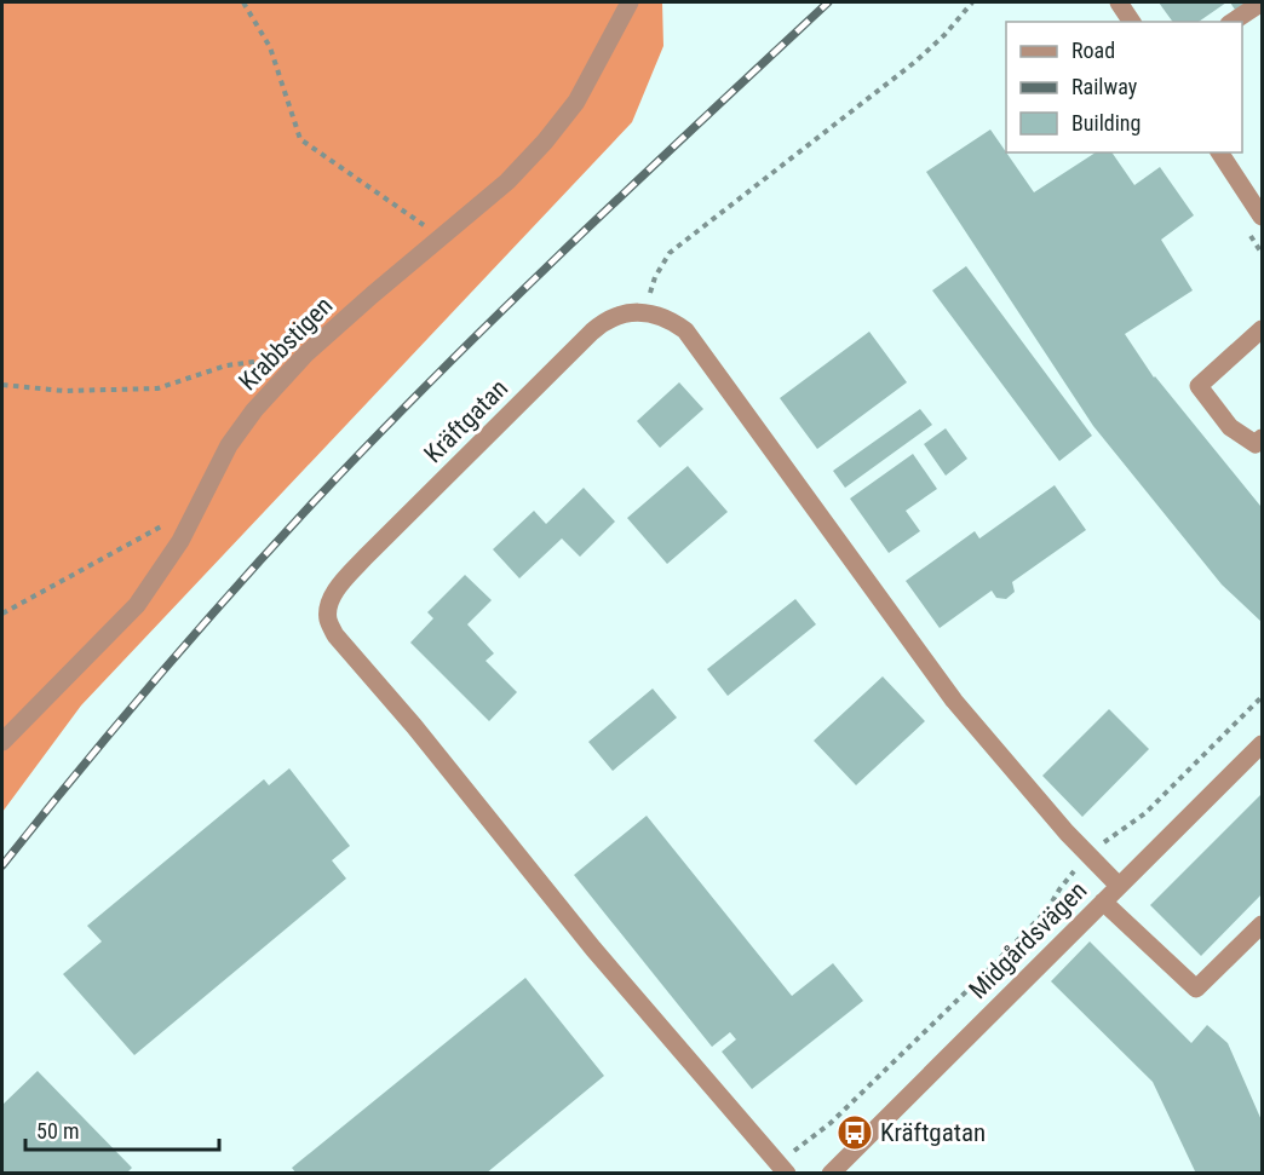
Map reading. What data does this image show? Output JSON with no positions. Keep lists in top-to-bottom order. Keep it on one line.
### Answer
{"streets":{"street":["Krabbstigen","Kräftgatan","Midgårdsvägen"]},"places":{"bus stop":["Kräftgatan"]},"legend":["Road","Railway","Building"],"scale_bar":"50 m"}
